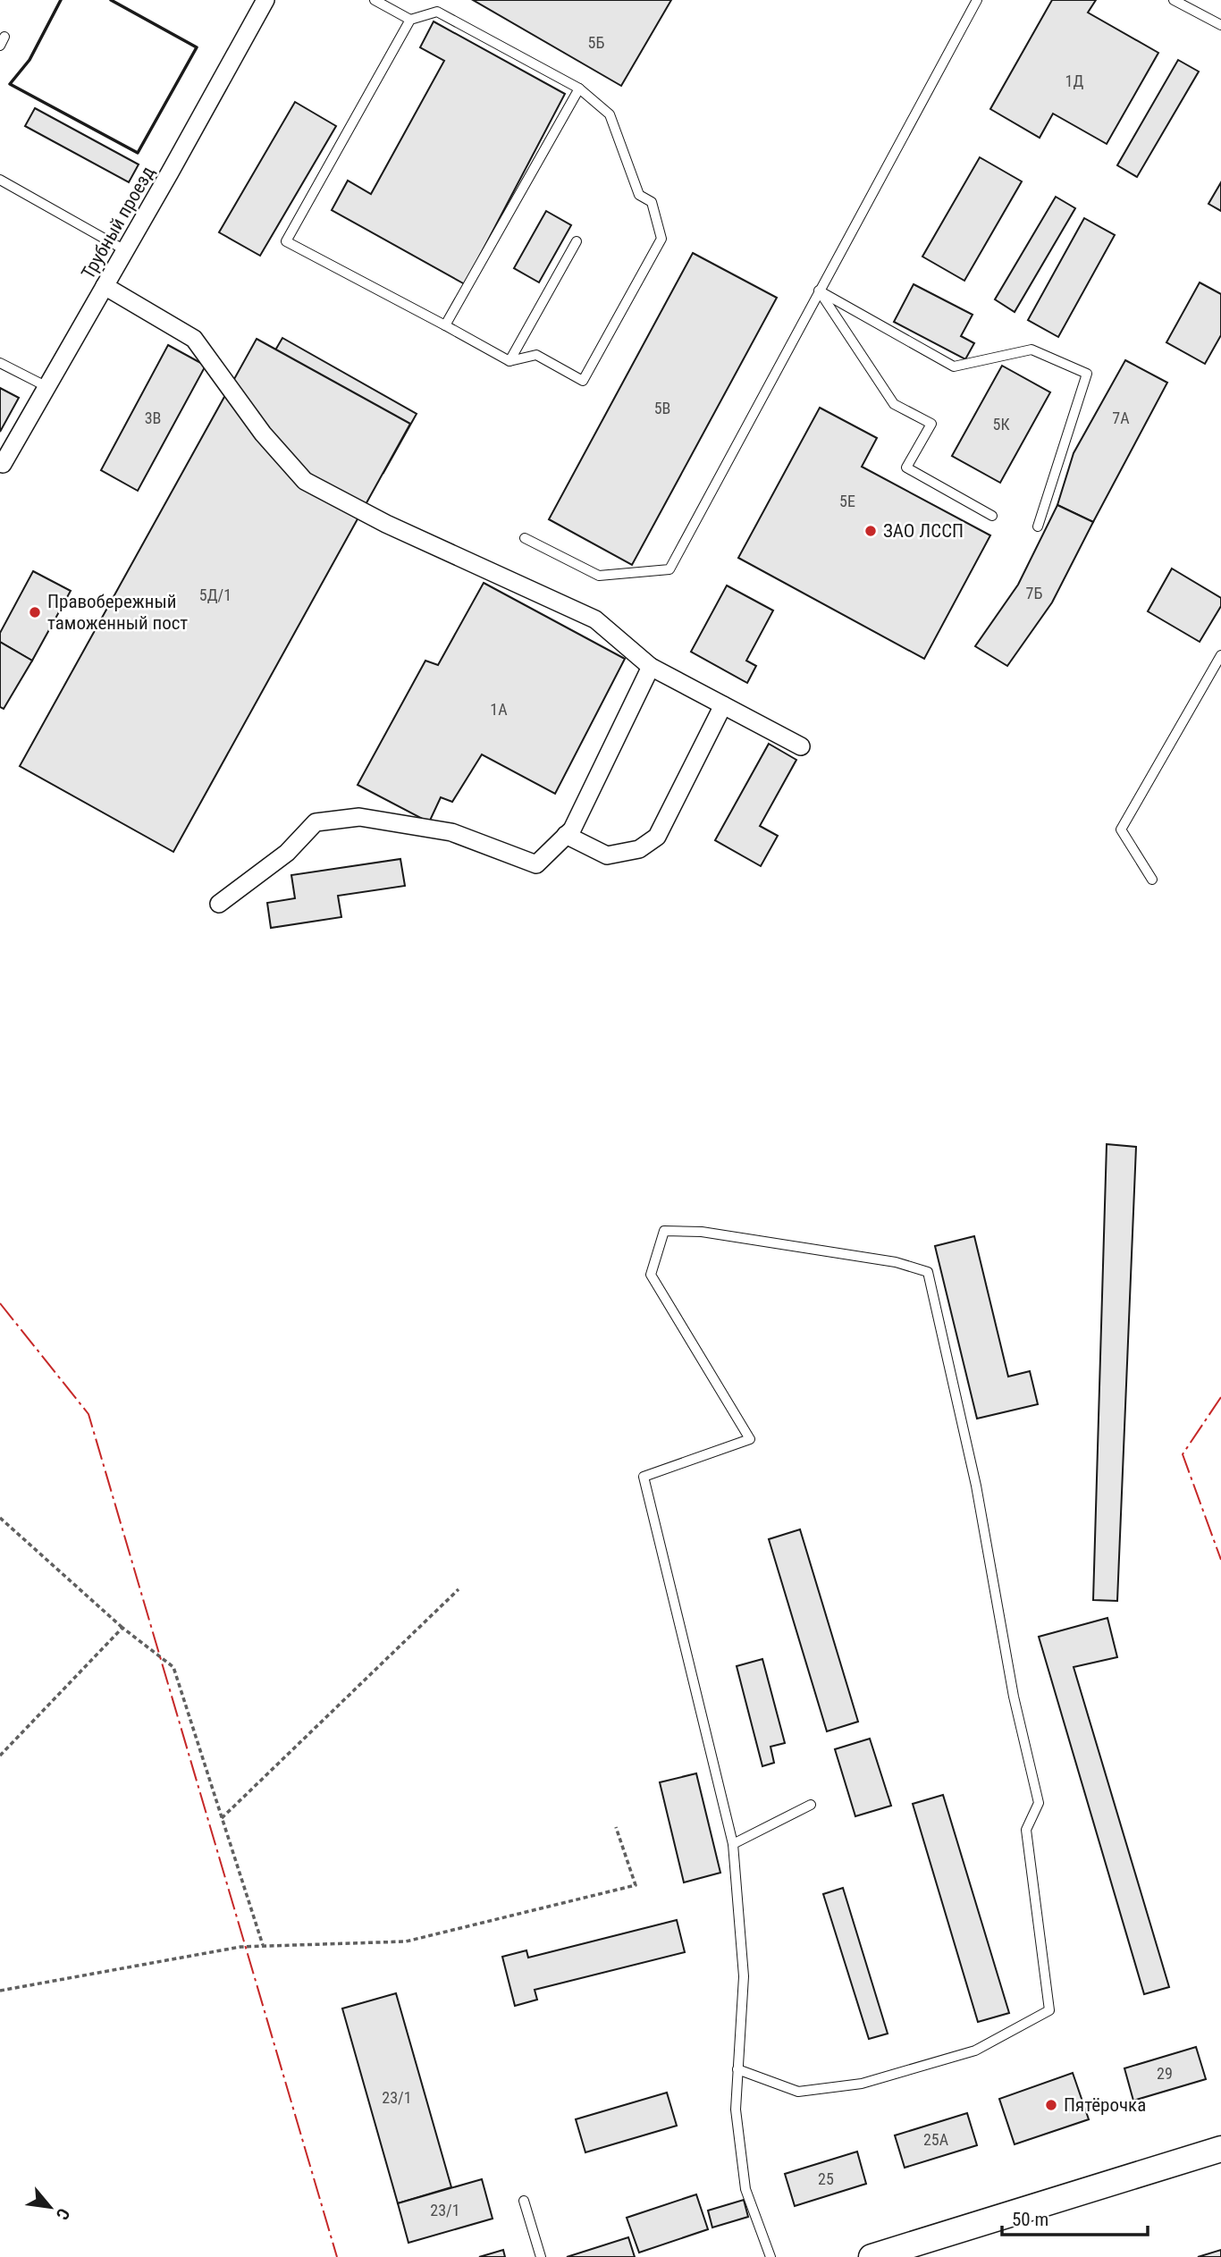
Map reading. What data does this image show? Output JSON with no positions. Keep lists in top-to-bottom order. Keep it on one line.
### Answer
{"streets":{"street":["Трубный проезд"]},"places":["ЗАО ЛССП","Правобережный таможенный пост","Пятёрочка"],"house_numbers":["5Б","1Д","5В","3В","7А","5К","5Е","7Б","5Д/1","1А","29","23/1","25А","25","23/1"],"scale_bar":"50 m","north":"bottom right"}
